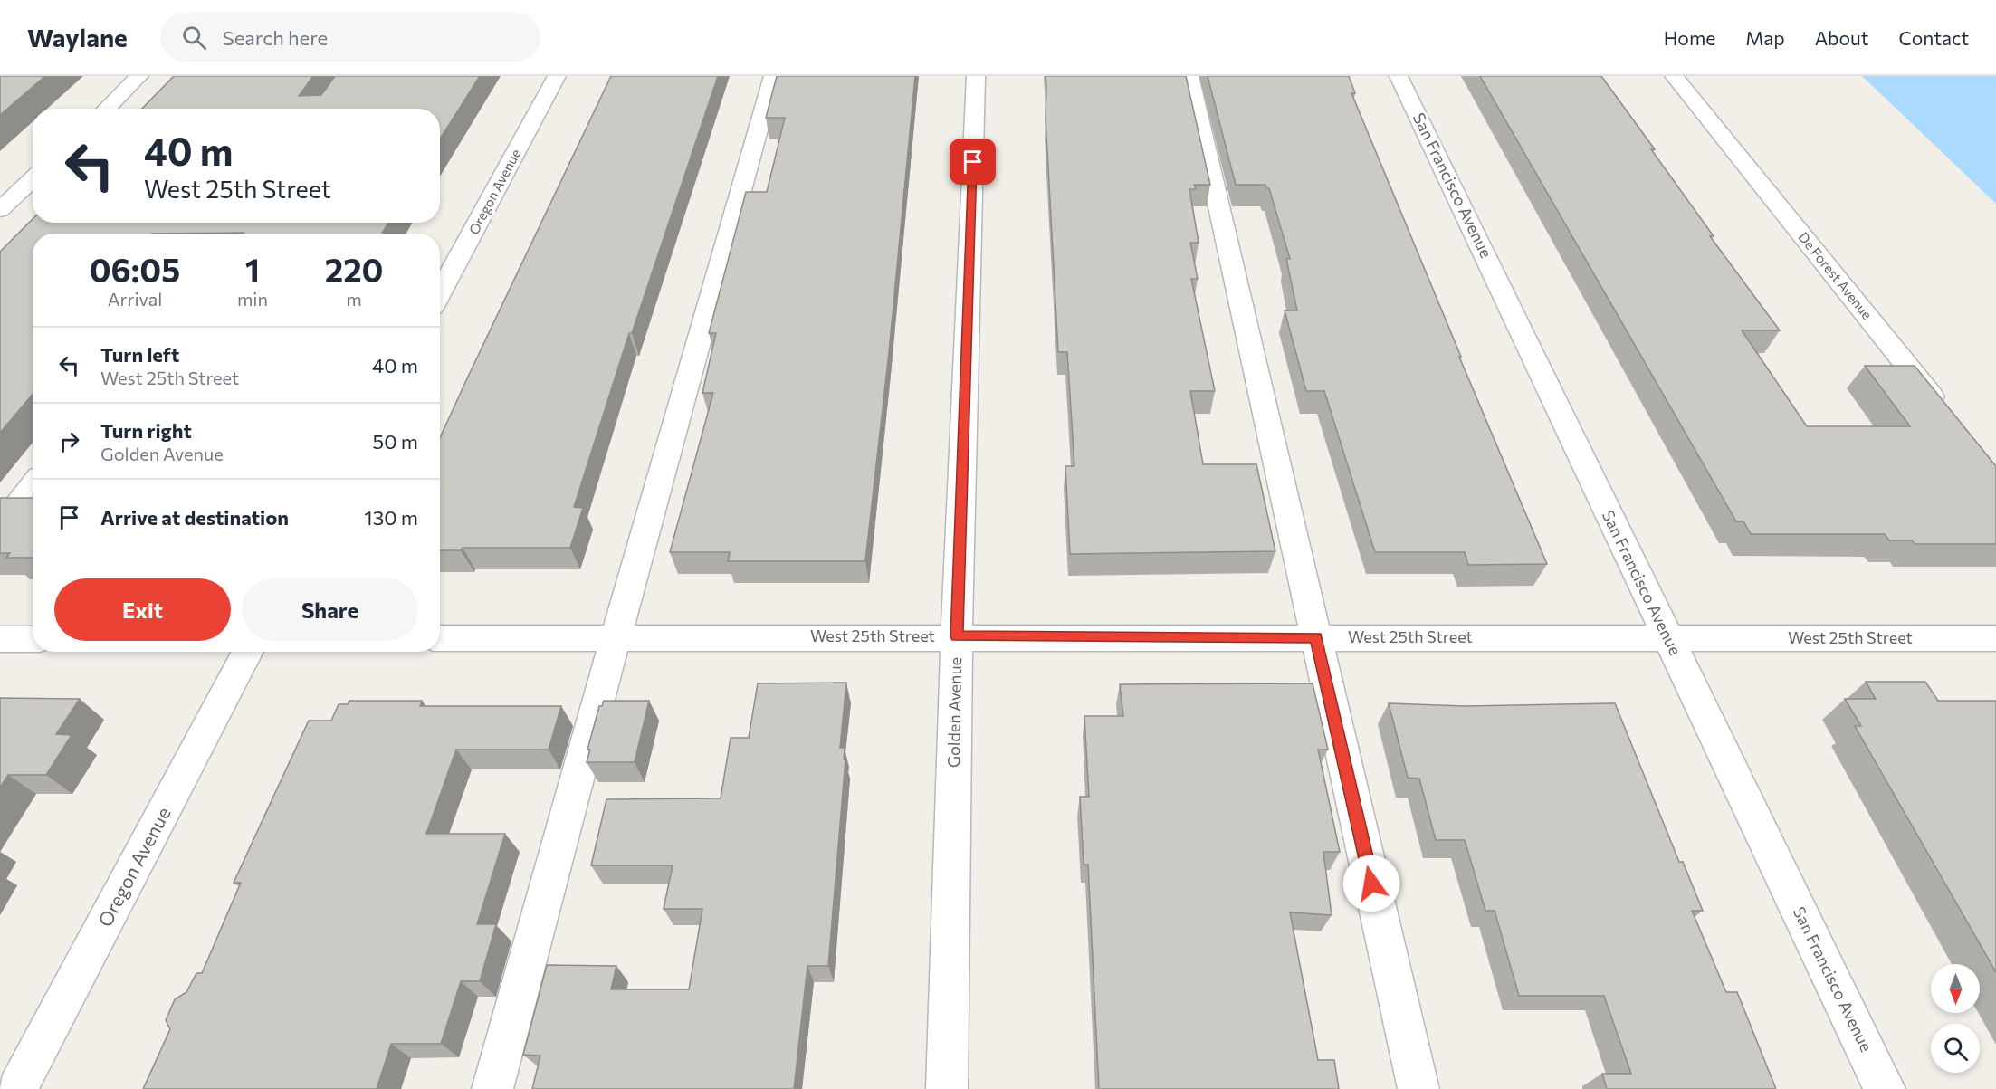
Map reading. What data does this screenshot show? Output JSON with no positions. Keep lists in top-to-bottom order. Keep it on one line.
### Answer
{"streets":{"street":["San Francisco Avenue","Oregon Avenue","De Forest Avenue","West 25th Street","Golden Avenue"]},"crossings":[["San Francisco Avenue","West 25th Street"],["West 25th Street","Golden Avenue"]],"north":"bottom","page":{"header":"Waylane","search":"Search here","nav":["Home","Map","About","Contact"],"turn":["40 m","West 25th Street"],"eta":["06:05","Arrival","1","min","220","m"],"list":[{"name":"Turn left","note":"West 25th Street","value":"40 m"},{"name":"Turn right","note":"Golden Avenue","value":"50 m"},{"name":"Arrive at destination","value":"130 m"}],"buttons":["Exit","Share"]}}
